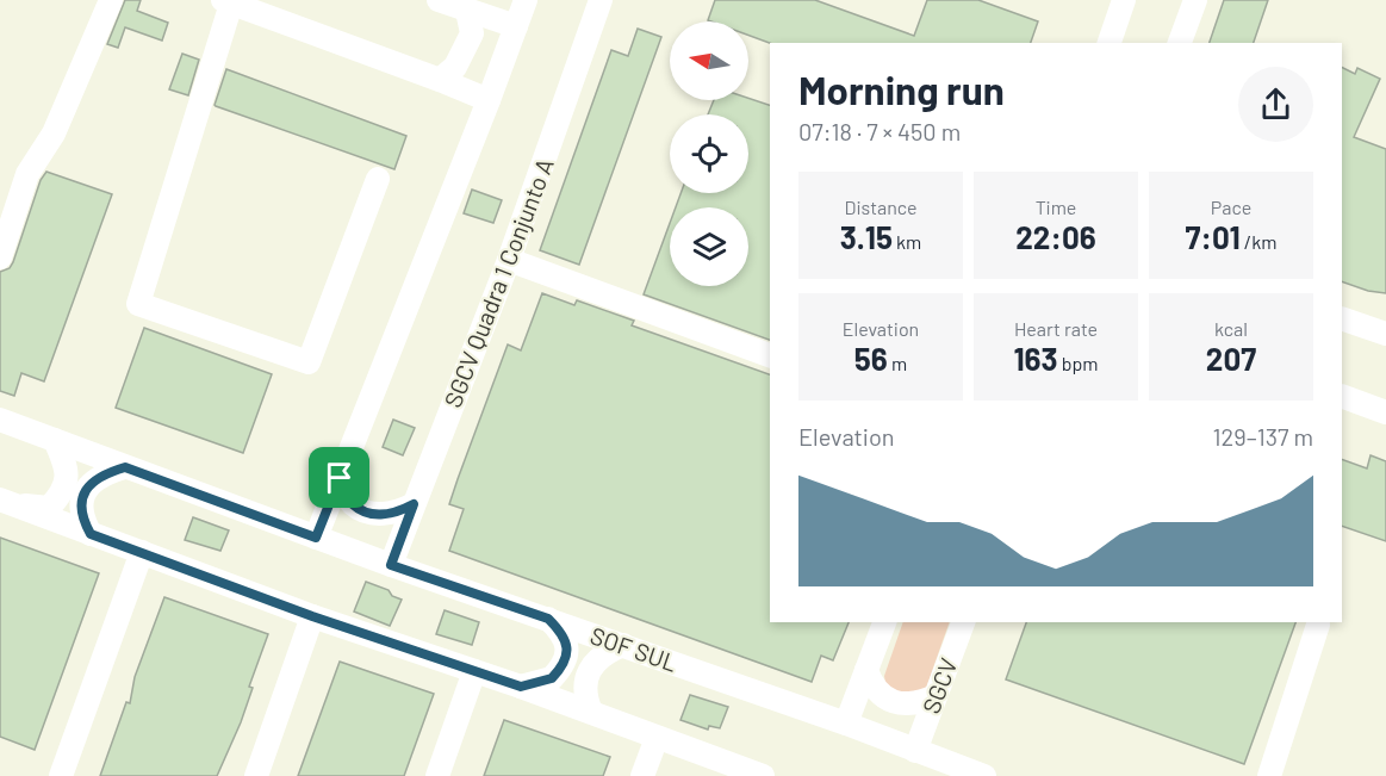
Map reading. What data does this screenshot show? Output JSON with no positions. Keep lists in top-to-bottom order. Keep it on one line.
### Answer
{"streets":{"street":["SGCV Quadra 1 Conjunto A","SOF SUL","SGCV"]},"crossings":[["SGCV Quadra 1 Conjunto A","SOF SUL"],["SOF SUL","SGCV"]],"north":"left","page":{"heading":["Morning run","07:18 · 7 × 450 m"],"stats":[["Distance","3.15 km"],["Time","22:06"],["Pace","7:01 /km"],["Elevation","56 m"],["Heart rate","163 bpm"],["kcal","207"]],"chart":["Elevation","129–137 m"]}}
